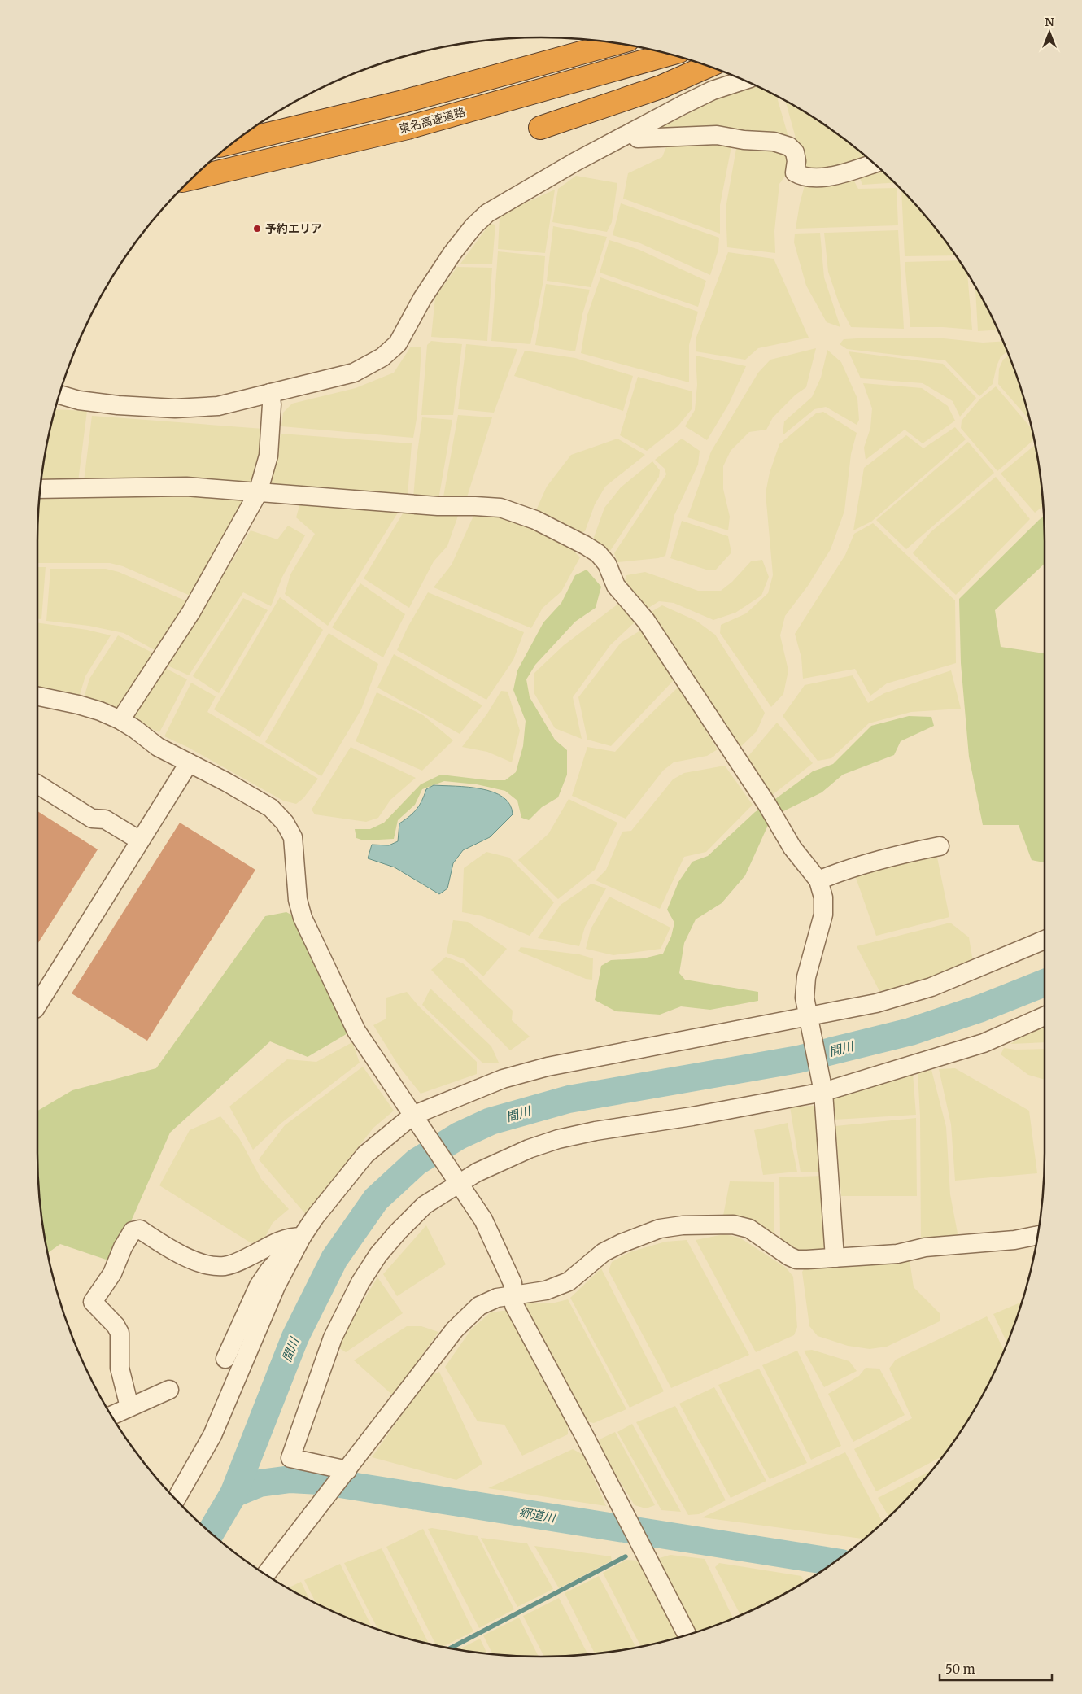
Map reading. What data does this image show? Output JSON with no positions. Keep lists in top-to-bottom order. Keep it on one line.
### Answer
{"streets":{"highway":["東名高速道路"]},"water":["間川","郷道川"],"places":["予約エリア"],"scale_bar":"50 m","north":"top"}
